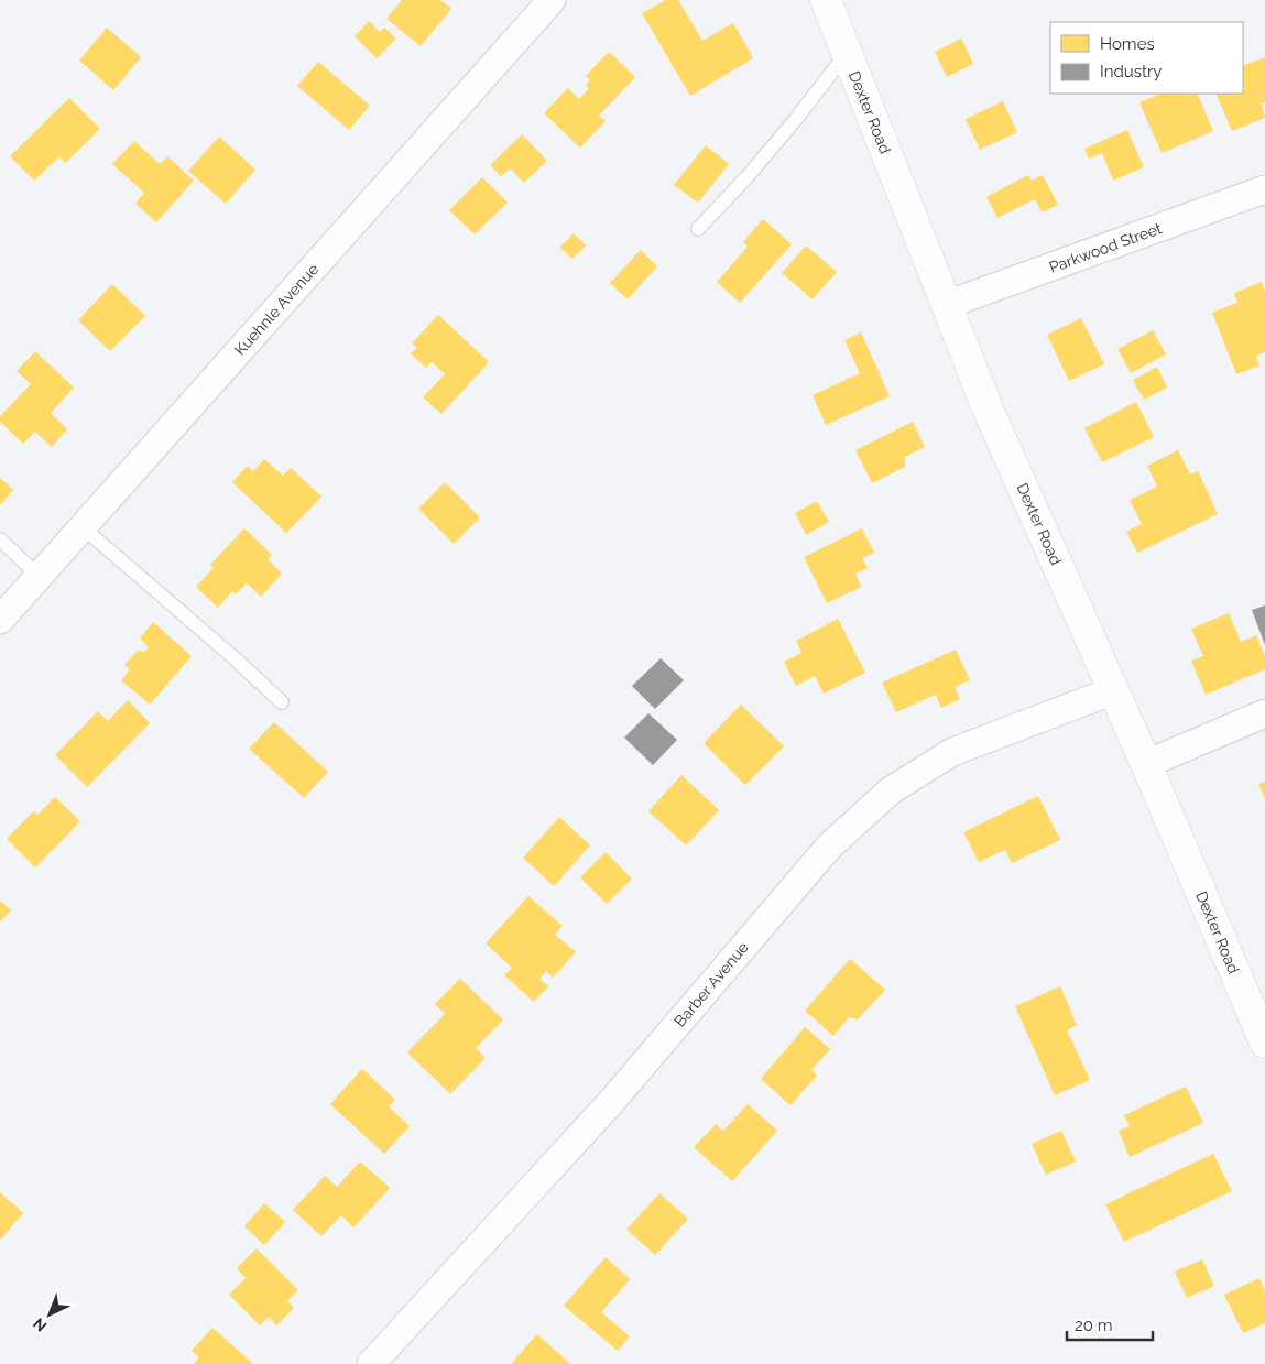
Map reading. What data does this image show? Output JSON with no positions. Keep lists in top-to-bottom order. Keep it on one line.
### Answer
{"streets":{"main road":["Dexter Road"],"street":["Parkwood Street","Kuehnle Avenue","Barber Avenue"]},"crossings":[["Dexter Road","Parkwood Street"],["Dexter Road","Barber Avenue"]],"legend":["Homes","Industry"],"scale_bar":"20 m","north":"bottom left"}
